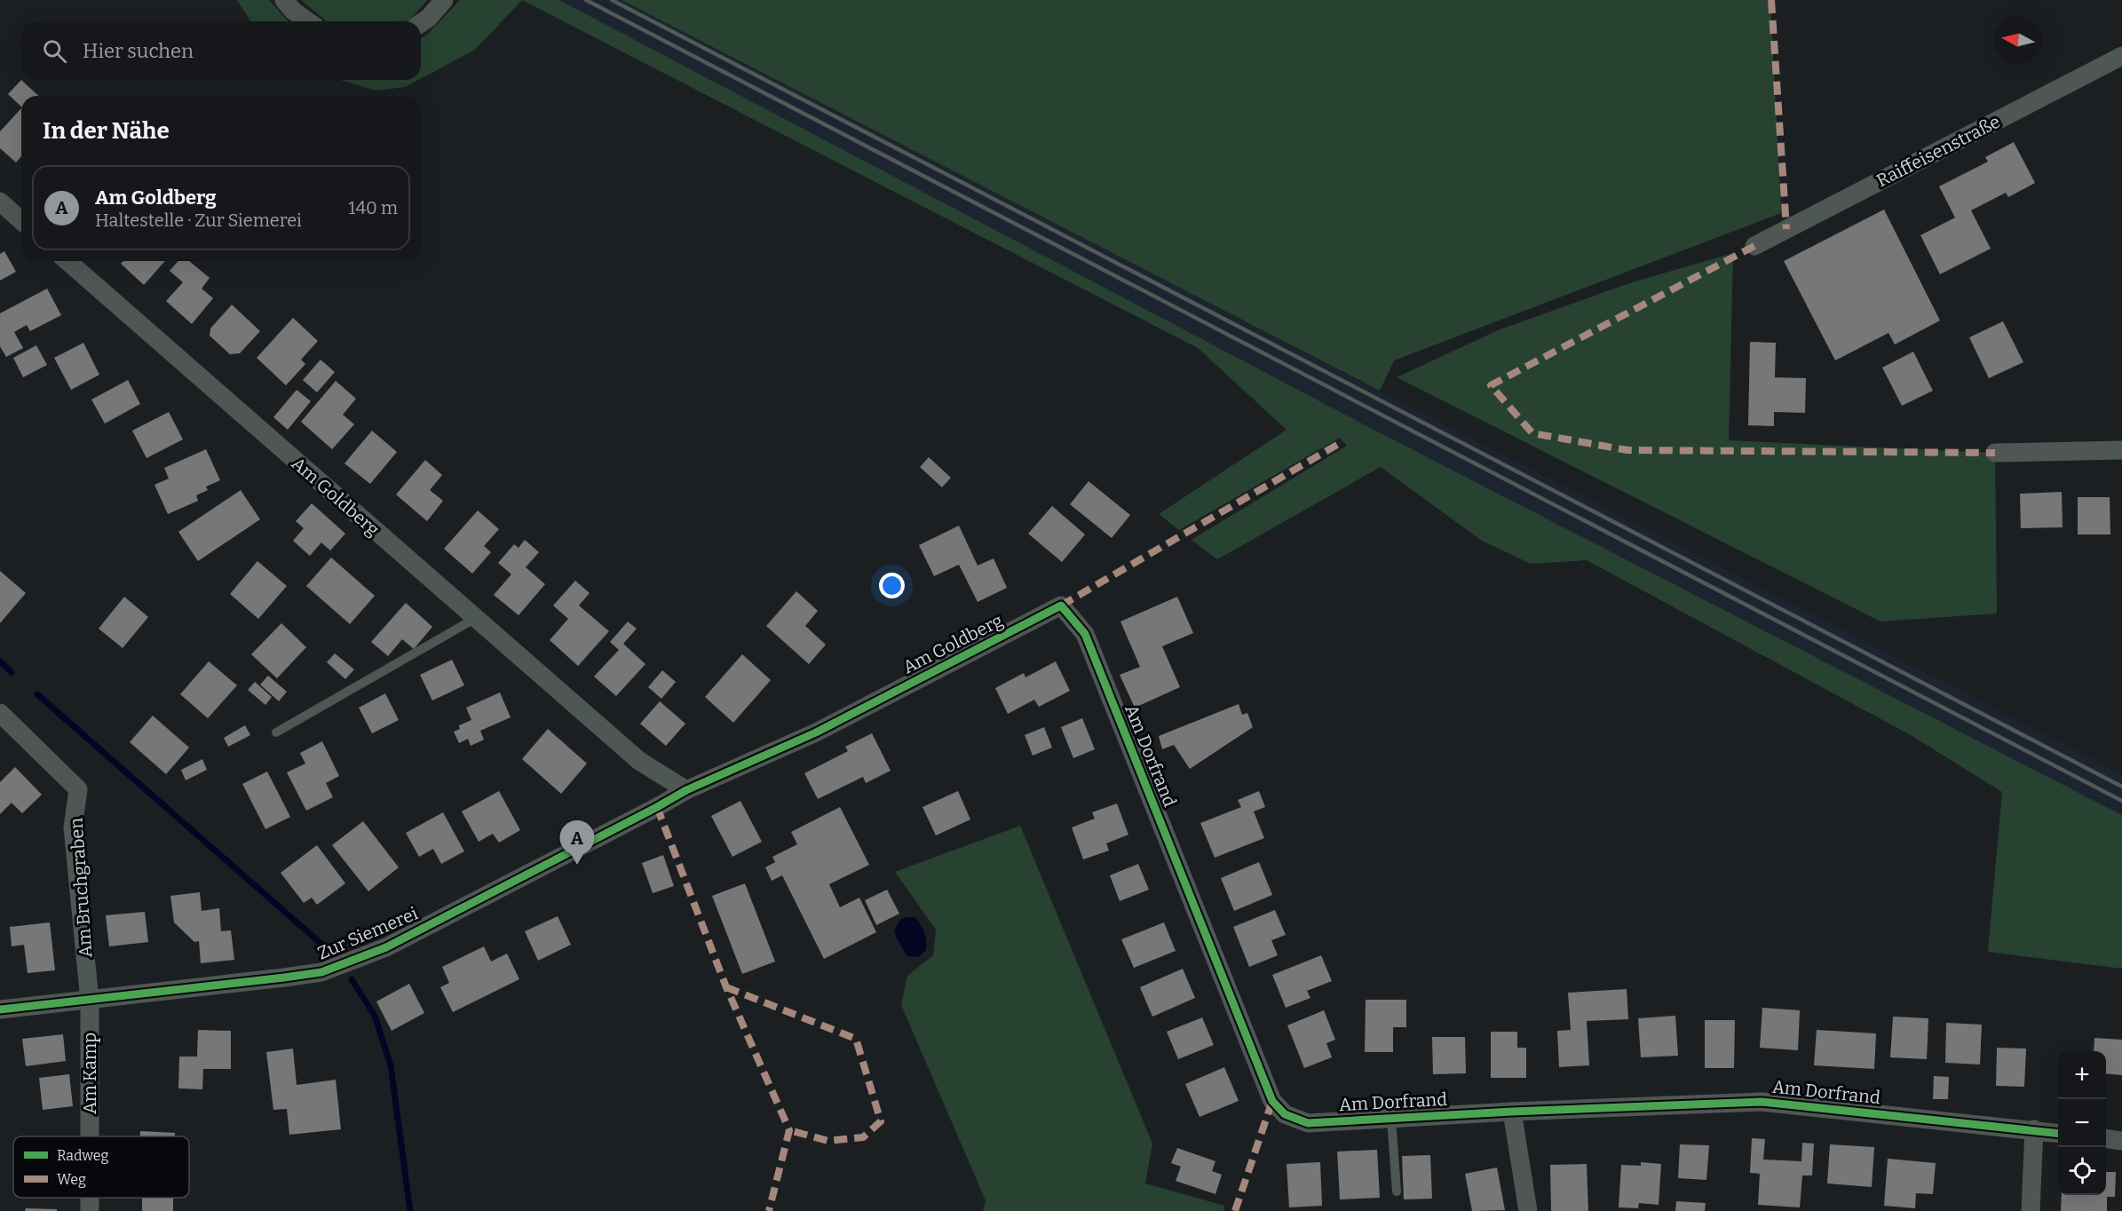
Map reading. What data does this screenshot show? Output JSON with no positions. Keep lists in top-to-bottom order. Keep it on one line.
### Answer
{"streets":{"street":["Raiffeisenstraße","Am Goldberg","Am Dorfrand","Am Bruchgraben","Zur Siemerei","Am Kamp"]},"crossings":[["Am Goldberg","Am Dorfrand"],["Am Goldberg","Zur Siemerei"],["Am Bruchgraben","Zur Siemerei"],["Am Bruchgraben","Am Kamp"],["Zur Siemerei","Am Kamp"]],"legend":["Radweg","Weg"],"north":"left","page":{"search":"Hier suchen","heading":"In der Nähe","list":[{"mark":"A","name":"Am Goldberg","note":"Haltestelle · Zur Siemerei","value":"140 m"}],"pins":"A","map_buttons":["+","−"]}}
